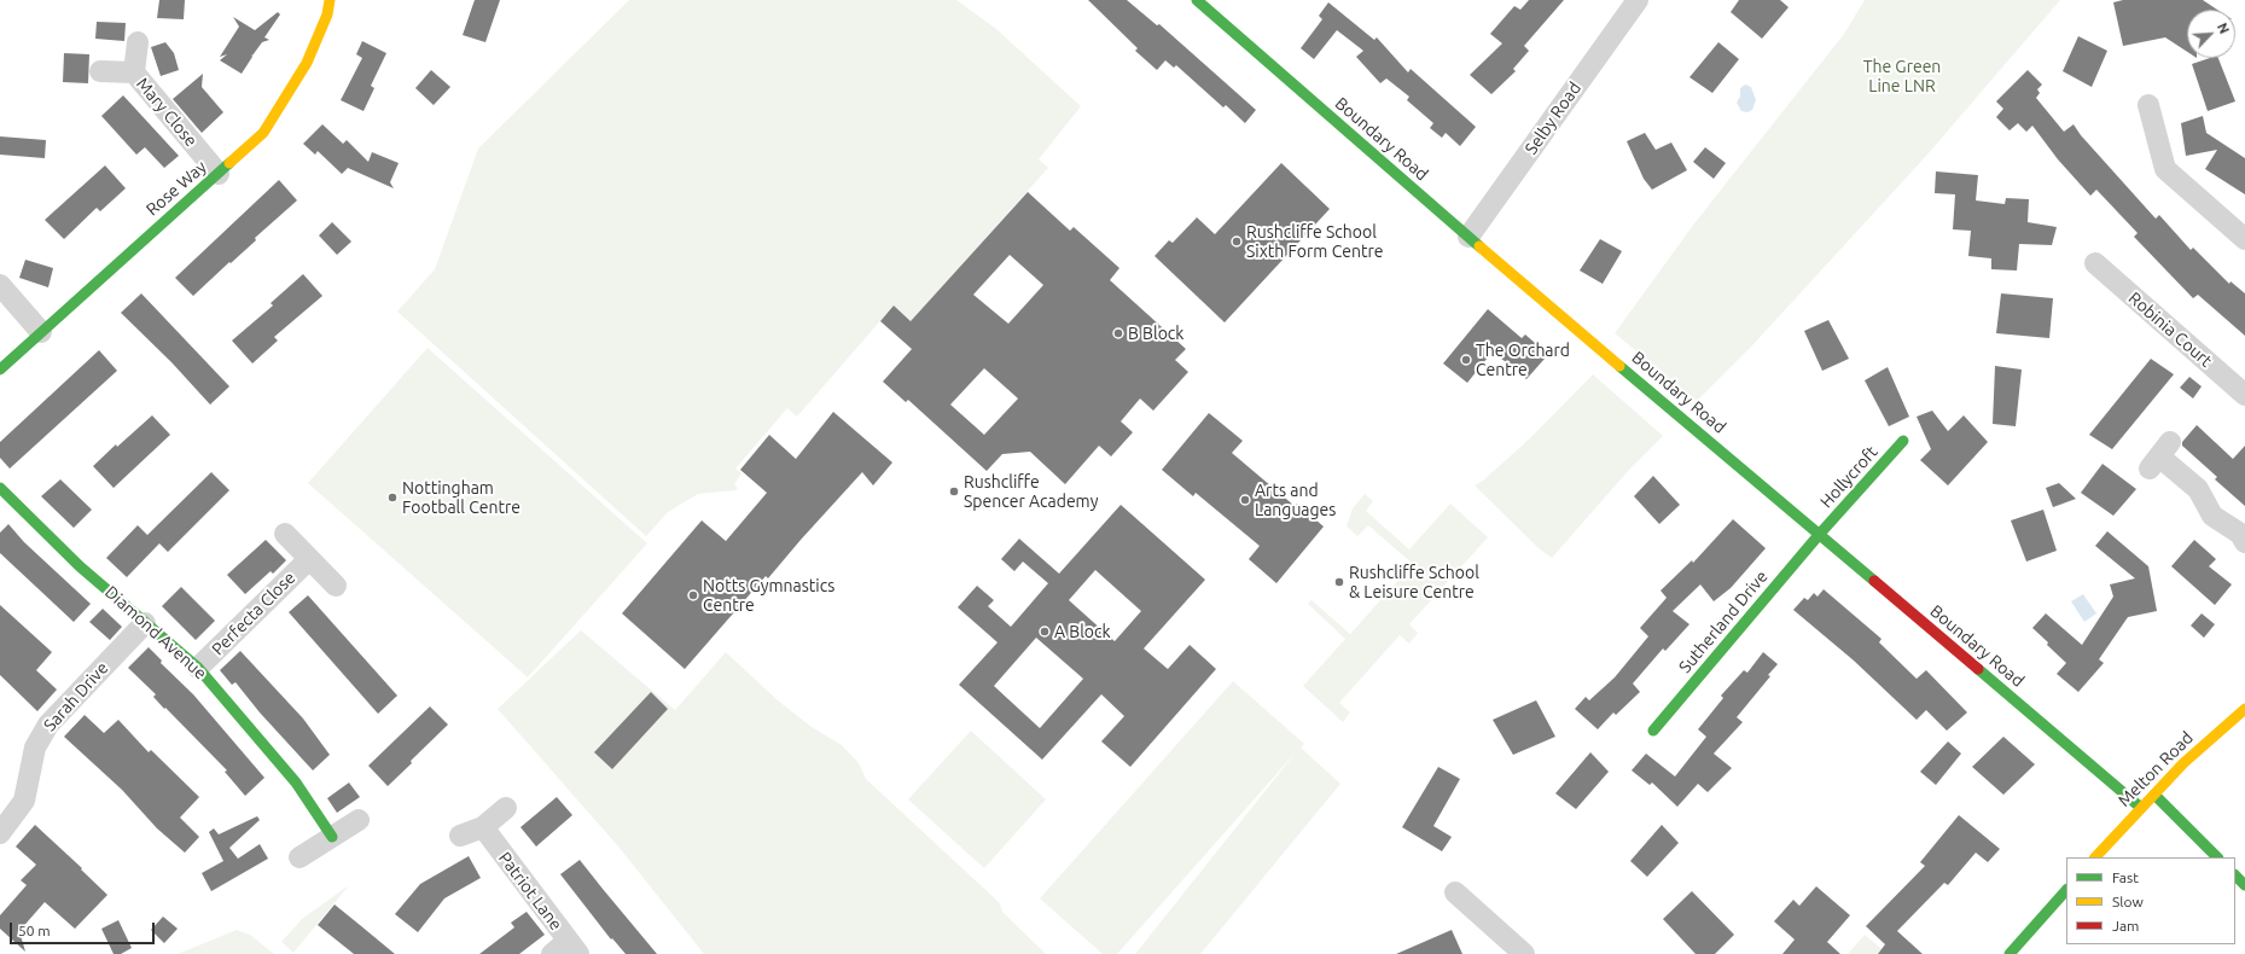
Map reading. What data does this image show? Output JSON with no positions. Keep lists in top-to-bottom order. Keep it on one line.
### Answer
{"streets":{"street":["Mary Close","Selby Road","Boundary Road","Rose Way","Robinia Court","Hollycroft","Perfecta Close","Sutherland Drive","Diamond Avenue","Sarah Drive","Melton Road","Patriot Lane"]},"crossings":[["Mary Close","Rose Way"],["Selby Road","Boundary Road"],["Boundary Road","Hollycroft"],["Boundary Road","Sutherland Drive"],["Boundary Road","Melton Road"],["Hollycroft","Sutherland Drive"],["Perfecta Close","Diamond Avenue"],["Diamond Avenue","Sarah Drive"]],"parks":["The Green Line LNR"],"places":["Rushcliffe School Sixth Form Centre","B Block","The Orchard Centre","Rushcliffe Spencer Academy","Nottingham Football Centre","Arts and Languages","Rushcliffe School & Leisure Centre","Notts Gymnastics Centre","A Block"],"legend":["Fast","Slow","Jam"],"scale_bar":"50 m","north":"top right"}
